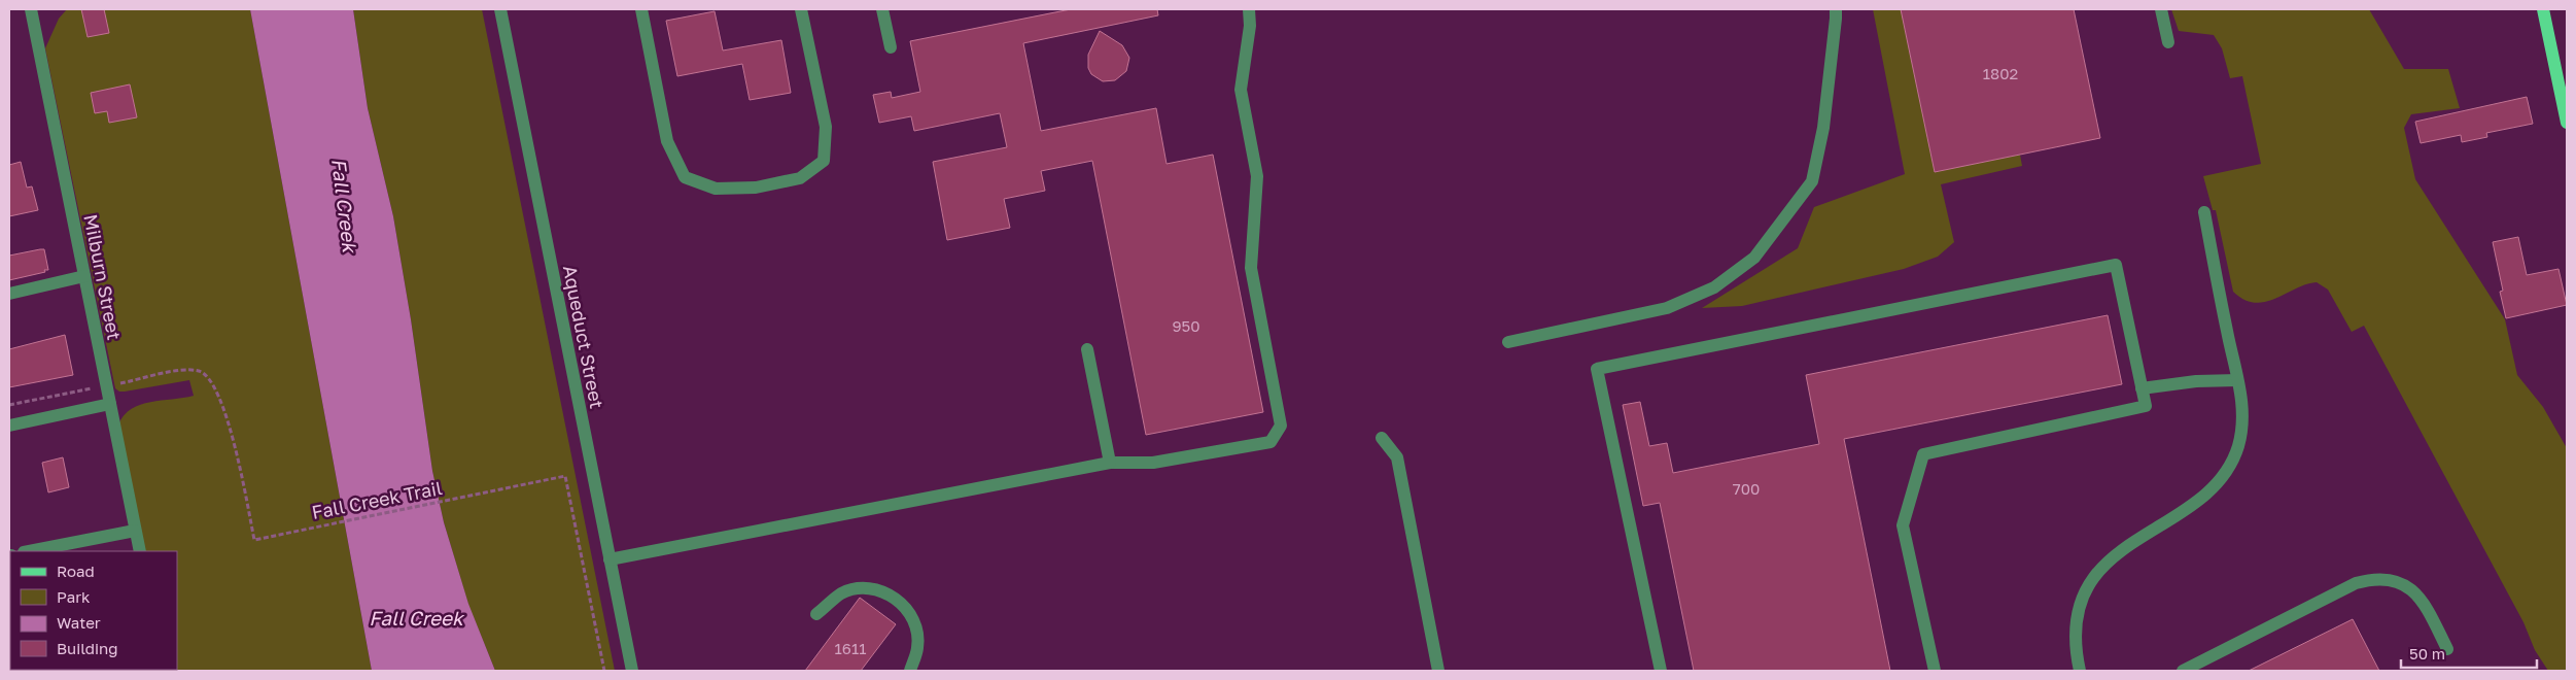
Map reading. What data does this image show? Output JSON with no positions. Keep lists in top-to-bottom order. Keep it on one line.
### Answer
{"streets":{"street":["Milburn Street","Aqueduct Street"],"path":["Fall Creek Trail"]},"water":["Fall Creek"],"house_numbers":["1802","950","700","1611"],"legend":["Road","Park","Water","Building"],"scale_bar":"50 m"}
